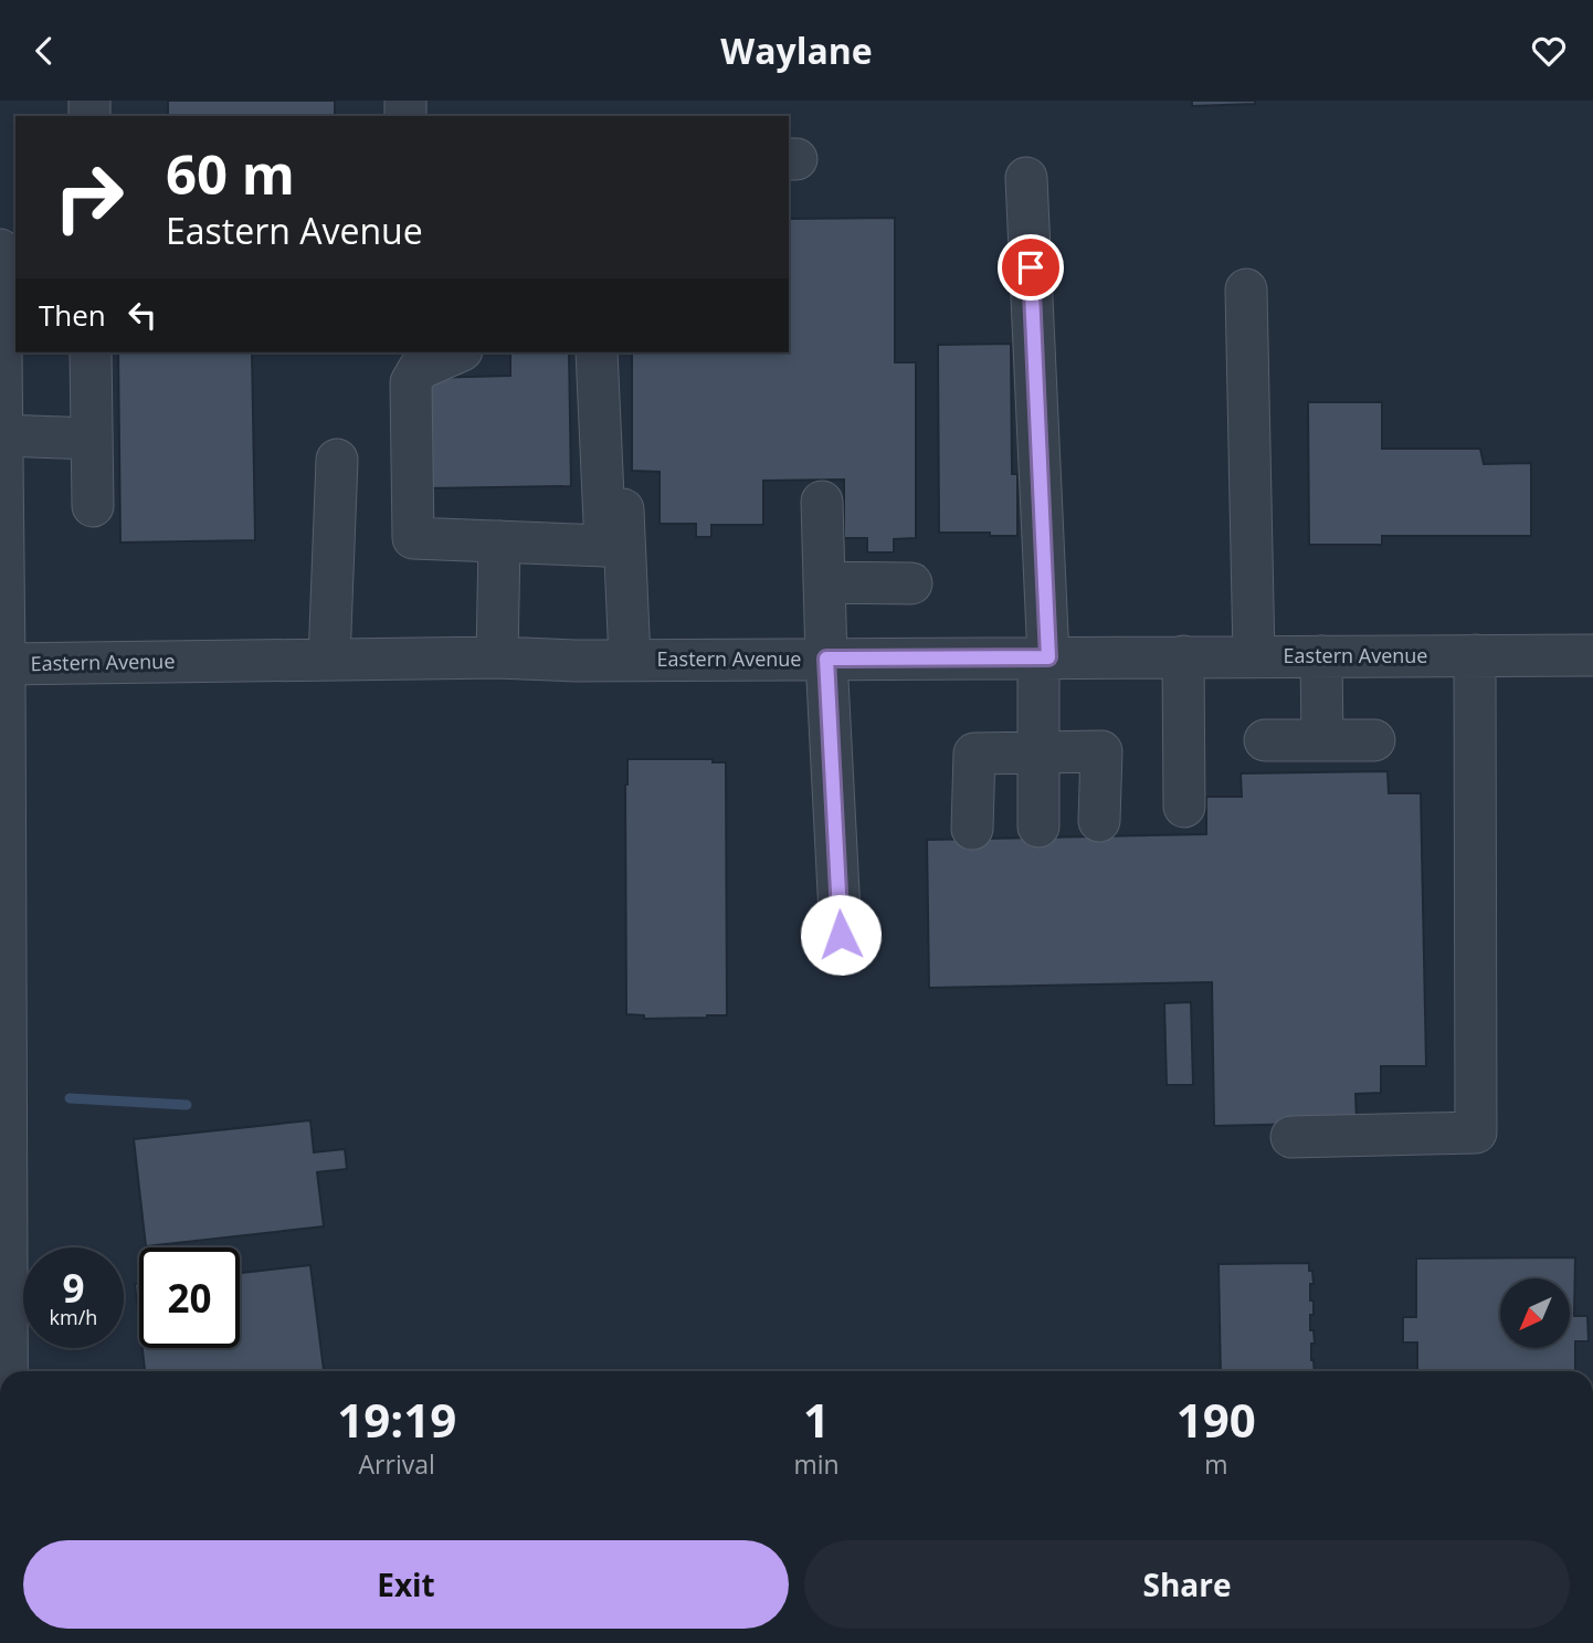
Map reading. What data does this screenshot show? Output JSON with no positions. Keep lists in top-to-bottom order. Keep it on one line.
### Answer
{"streets":{"street":["Eastern Avenue"]},"north":"bottom left","page":{"header":"Waylane","turn":["60 m","Eastern Avenue"],"then":"Then","speed":"9 km/h","limit":"20","eta":["19:19","Arrival","1","min","190","m"],"buttons":["Exit","Share"]}}
